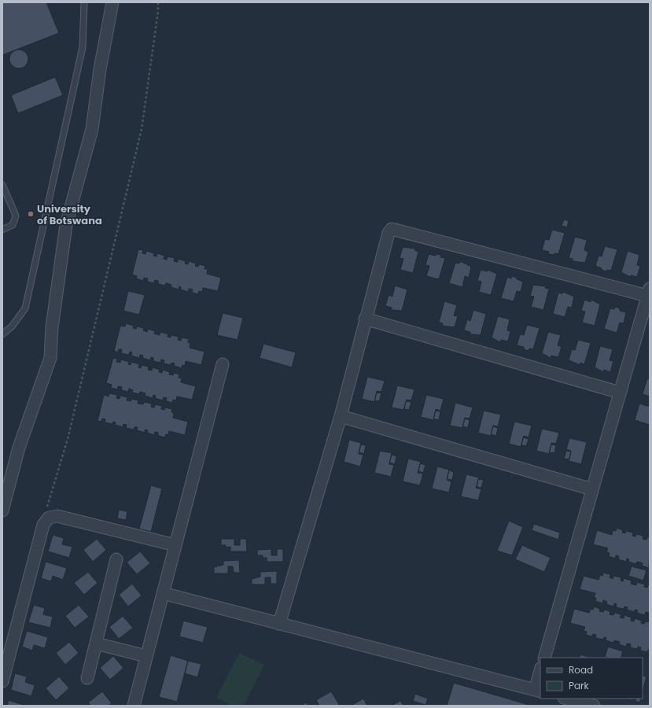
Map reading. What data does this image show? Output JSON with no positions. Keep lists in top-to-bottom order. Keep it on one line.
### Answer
{"places":["University of Botswana"],"legend":["Road","Park"]}
